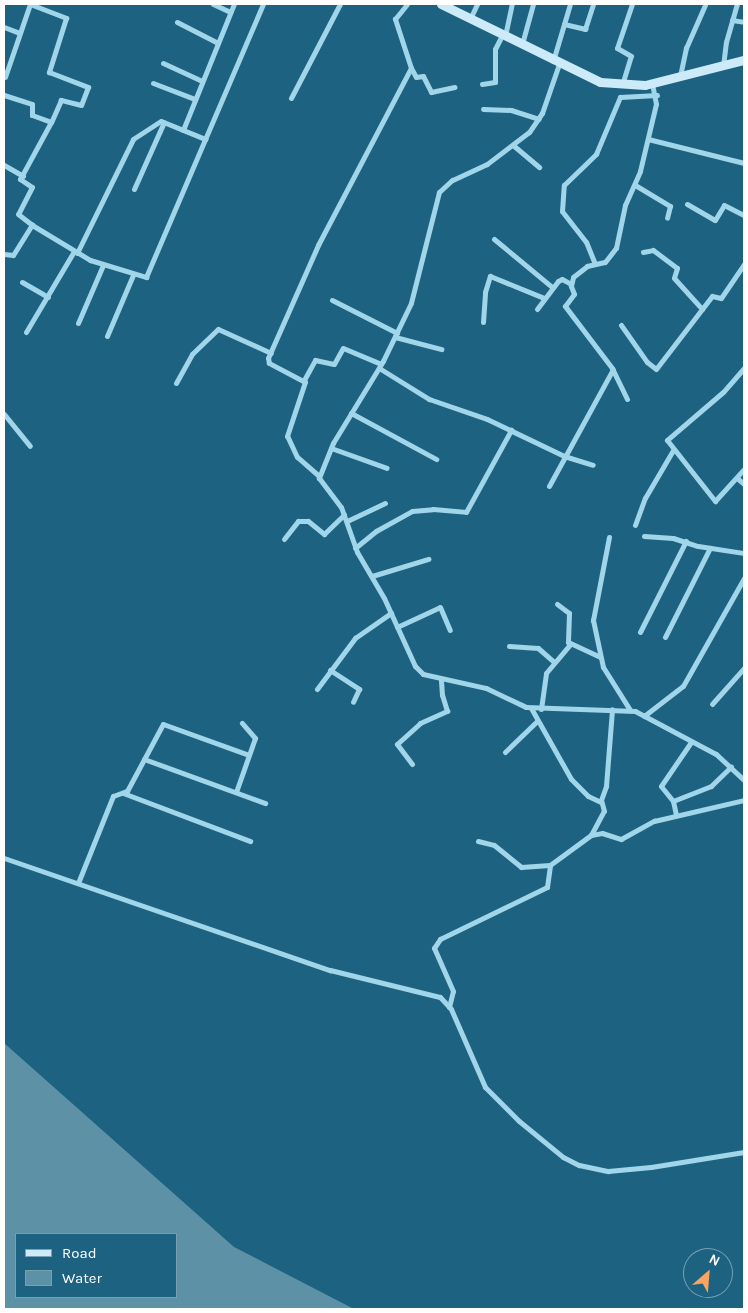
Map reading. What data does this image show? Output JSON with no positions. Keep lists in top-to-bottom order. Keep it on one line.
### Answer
{"legend":["Road","Water"],"north":"top right"}
